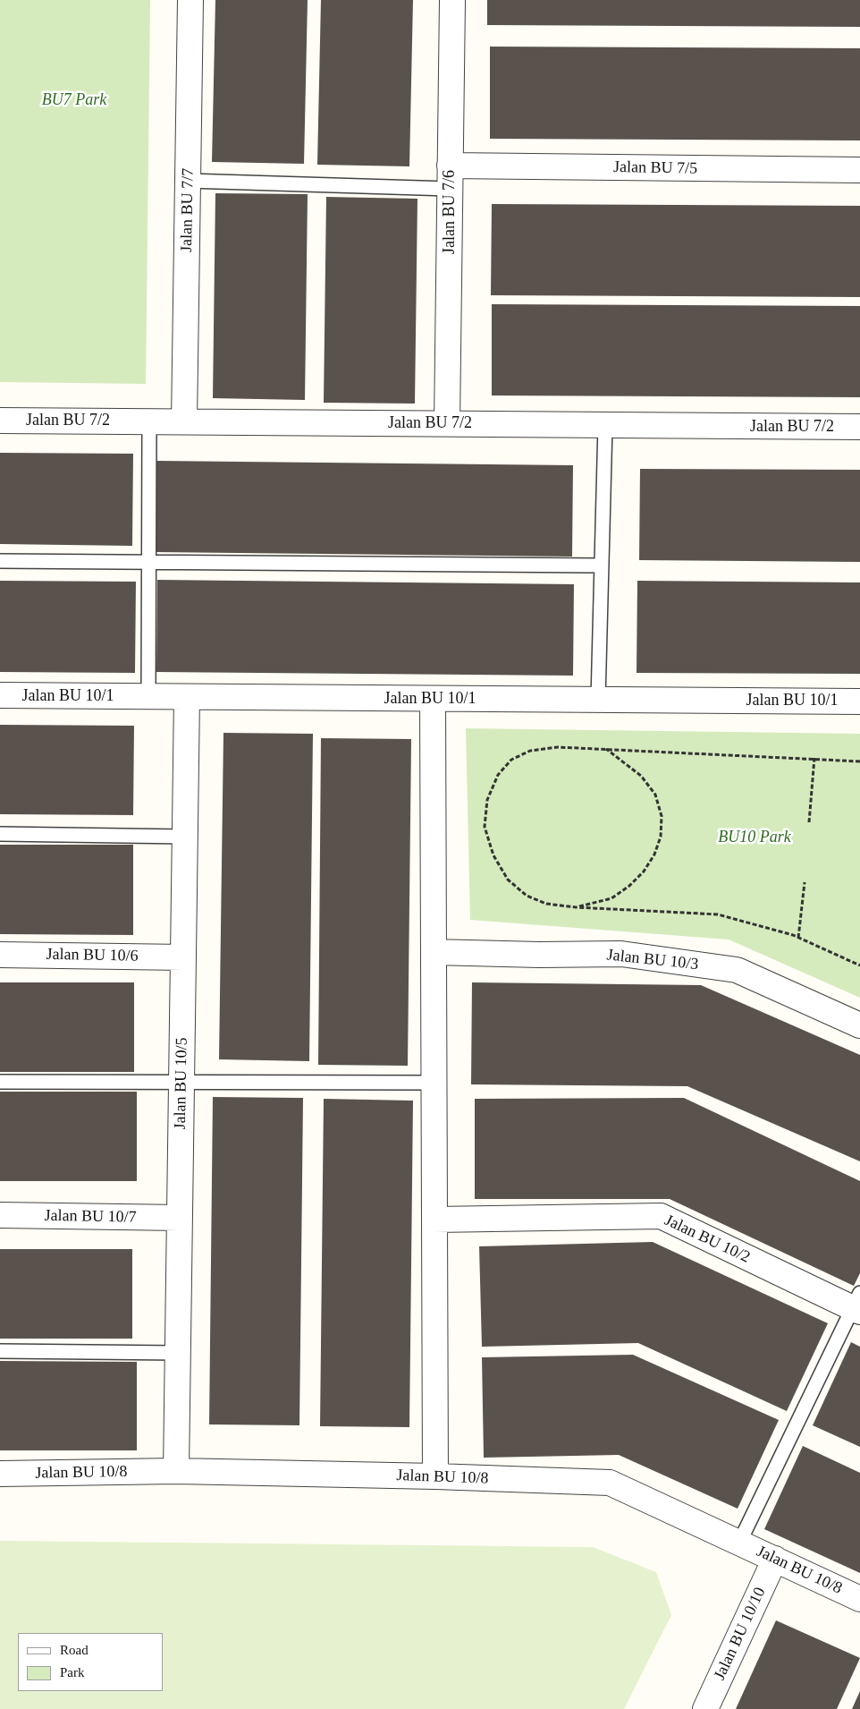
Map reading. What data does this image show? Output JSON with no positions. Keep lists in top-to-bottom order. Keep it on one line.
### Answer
{"streets":{"street":["Jalan BU 7/5","Jalan BU 7/7","Jalan BU 7/6","Jalan BU 7/2","Jalan BU 10/1","Jalan BU 10/6","Jalan BU 10/3","Jalan BU 10/5","Jalan BU 10/7","Jalan BU 10/2","Jalan BU 10/8","Jalan BU 10/10"]},"crossings":[["Jalan BU 7/5","Jalan BU 7/6"],["Jalan BU 7/7","Jalan BU 7/2"],["Jalan BU 7/6","Jalan BU 7/2"],["Jalan BU 10/1","Jalan BU 10/5"],["Jalan BU 10/6","Jalan BU 10/5"],["Jalan BU 10/5","Jalan BU 10/7"],["Jalan BU 10/5","Jalan BU 10/8"],["Jalan BU 10/8","Jalan BU 10/10"]],"parks":["BU7 Park","BU10 Park"],"legend":["Road","Park"]}
